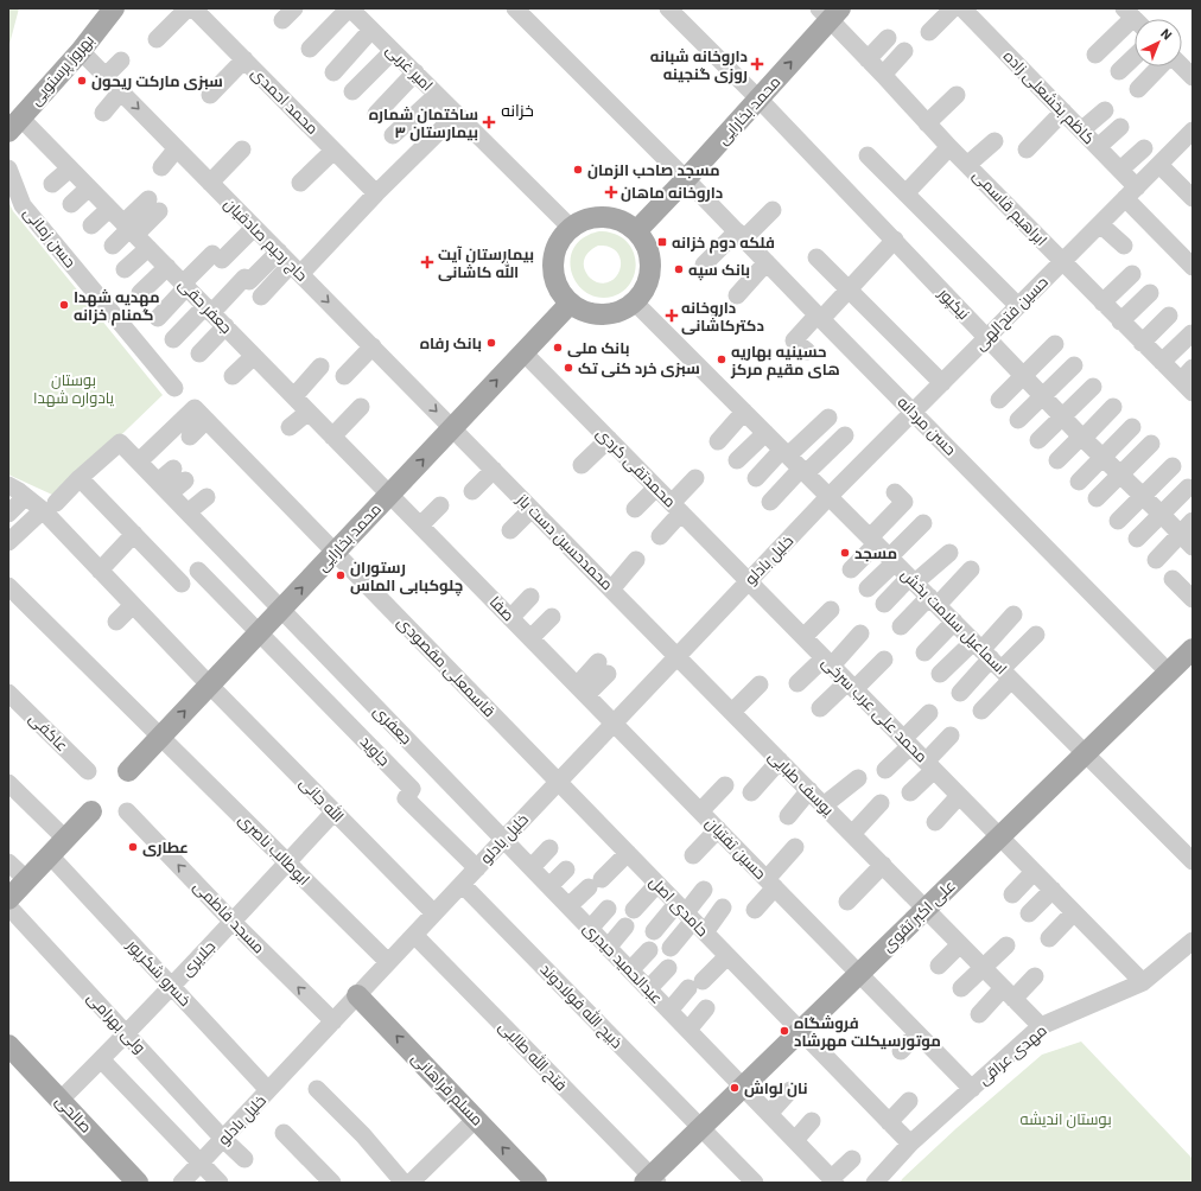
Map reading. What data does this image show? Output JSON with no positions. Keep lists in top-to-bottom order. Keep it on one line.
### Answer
{"streets":{"main road":["بهروز پرستویی","محمد بخارایی","علی اکبر تقوی","مسلم فراهانی","صالحی"],"street":["امیر غربی","کاظم بخشعلی زاده","محمد احمدی","ابراهیم قاسمی","حسن زمانی","حاج رحیم صادقیان","نیکپور","جعفر حقی","حسین فتح‌الهی","حسن مردانه","محمدتقی کردی","محمدحسین دست باز","خلیل بادلو","صفا","اسماعیل سلامت بخش","قاسمعلی مقصودی","محمد علی عرب سرخی","جعفری","عاکفی","جاوید","یوسف طبایی","الله جانی","حسین تفتیان","ابوطالب ناصری","حامدی اصل","مسجد فاطمی","جلایری","عبدالحمید حیدری","خسرو شکرپور","ذبیح الله فولادوند","ولی بهرامی","مهدی عراقی","فتح الله طالبی"]},"crossings":[["امیر غربی","محمد بخارایی"],["امیر غربی","اسماعیل سلامت بخش"],["بهروز پرستویی","حاج رحیم صادقیان"],["بهروز پرستویی","جعفر حقی"],["کاظم بخشعلی زاده","حسین فتح‌الهی"],["محمد بخارایی","ابراهیم قاسمی"],["محمد بخارایی","حاج رحیم صادقیان"],["محمد بخارایی","نیکپور"],["محمد بخارایی","جعفر حقی"],["محمد بخارایی","حسن مردانه"],["محمد بخارایی","محمدتقی کردی"],["محمد بخارایی","محمدحسین دست باز"],["محمد بخارایی","صفا"],["محمد بخارایی","اسماعیل سلامت بخش"],["محمد بخارایی","قاسمعلی مقصودی"],["محمد بخارایی","جعفری"],["محمد بخارایی","جاوید"],["محمد بخارایی","الله جانی"],["محمد بخارایی","ابوطالب ناصری"],["ابراهیم قاسمی","حسین فتح‌الهی"],["حاج رحیم صادقیان","محمدحسین دست باز"],["نیکپور","حسین فتح‌الهی"],["جعفر حقی","صفا"],["حسین فتح‌الهی","حسن مردانه"],["حسین فتح‌الهی","خلیل بادلو"],["حسین فتح‌الهی","اسماعیل سلامت بخش"],["حسن مردانه","علی اکبر تقوی"],["محمدتقی کردی","خلیل بادلو"],["محمدتقی کردی","محمد علی عرب سرخی"],["محمدحسین دست باز","خلیل بادلو"],["محمدحسین دست باز","یوسف طبایی"],["خلیل بادلو","صفا"],["خلیل بادلو","اسماعیل سلامت بخش"],["خلیل بادلو","قاسمعلی مقصودی"],["خلیل بادلو","محمد علی عرب سرخی"],["خلیل بادلو","جعفری"],["خلیل بادلو","جاوید"],["خلیل بادلو","یوسف طبایی"],["خلیل بادلو","الله جانی"],["خلیل بادلو","حسین تفتیان"],["خلیل بادلو","ابوطالب ناصری"],["خلیل بادلو","حامدی اصل"],["خلیل بادلو","مسجد فاطمی"],["خلیل بادلو","عبدالحمید حیدری"],["خلیل بادلو","خسرو شکرپور"],["خلیل بادلو","ذبیح الله فولادوند"],["خلیل بادلو","ولی بهرامی"],["خلیل بادلو","فتح الله طالبی"],["خلیل بادلو","مسلم فراهانی"],["صفا","حسین تفتیان"],["اسماعیل سلامت بخش","علی اکبر تقوی"],["قاسمعلی مقصودی","حامدی اصل"],["محمد علی عرب سرخی","علی اکبر تقوی"],["محمد علی عرب سرخی","مهدی عراقی"],["جعفری","عبدالحمید حیدری"],["یوسف طبایی","علی اکبر تقوی"],["یوسف طبایی","مهدی عراقی"],["الله جانی","جلایری"],["حسین تفتیان","علی اکبر تقوی"],["حسین تفتیان","مهدی عراقی"],["ابوطالب ناصری","جلایری"],["حامدی اصل","علی اکبر تقوی"],["حامدی اصل","مهدی عراقی"],["علی اکبر تقوی","عبدالحمید حیدری"],["علی اکبر تقوی","ذبیح الله فولادوند"],["علی اکبر تقوی","فتح الله طالبی"],["مسجد فاطمی","جلایری"],["جلایری","خسرو شکرپور"],["جلایری","ولی بهرامی"],["جلایری","صالحی"]],"one_way":["محمد بخارایی","حاج رحیم صادقیان","مسجد فاطمی","مسلم فراهانی"],"districts":["خزانه"],"parks":["بوستان یادواره شهدا","بوستان اندیشه"],"places":{"health":["داروخانه شبانه روزی گنجینه","ساختمان شماره ۳ بیمارستان","داروخانه ماهان","بیمارستان آیت الله کاشانی","داروخانه دکترکاشانی"],"other":["سبزی مارکت ریحون","مسجد صاحب الزمان","بانک سپه","مهدیه شهدا گمنام خزانه","بانک رفاه","بانک ملی","حسینیه بهاریه های مقیم مرکز","سبزی خرد کنی تک","مسجد","رستوران چلوکبابی الماس","عطاری","فروشگاه موتورسیکلت مهرشاد","نان لواش"],"transit":["فلکه دوم خزانه"]},"north":"top right"}
